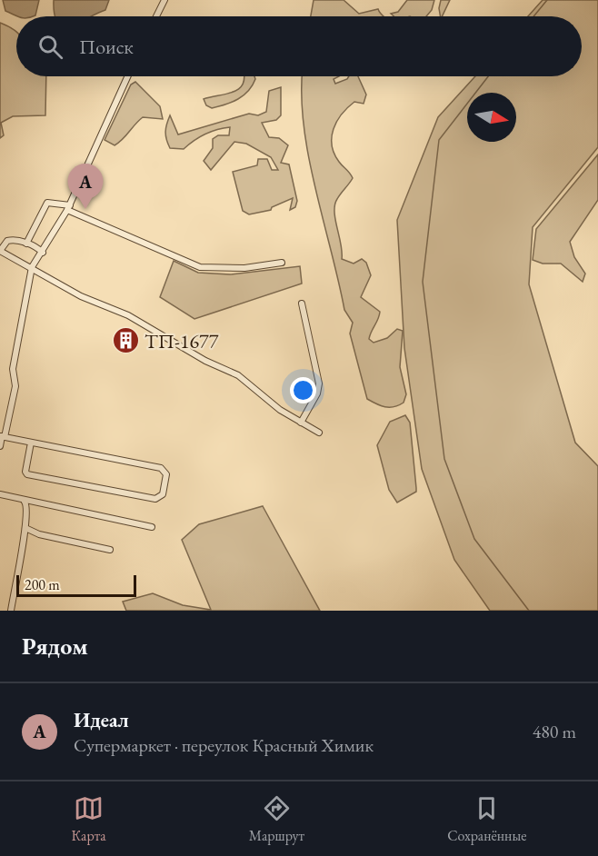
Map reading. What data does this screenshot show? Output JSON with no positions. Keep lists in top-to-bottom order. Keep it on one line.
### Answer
{"places":{"building":["ТП-1677"]},"scale_bar":"200 m","north":"right","page":{"search":"Поиск","pins":"A","scale":"200 m","heading":"Рядом","list":[{"mark":"A","name":"Идеал","note":"Супермаркет · переулок Красный Химик","value":"480 m"}],"nav":["Карта","Маршрут","Сохранённые"]}}
